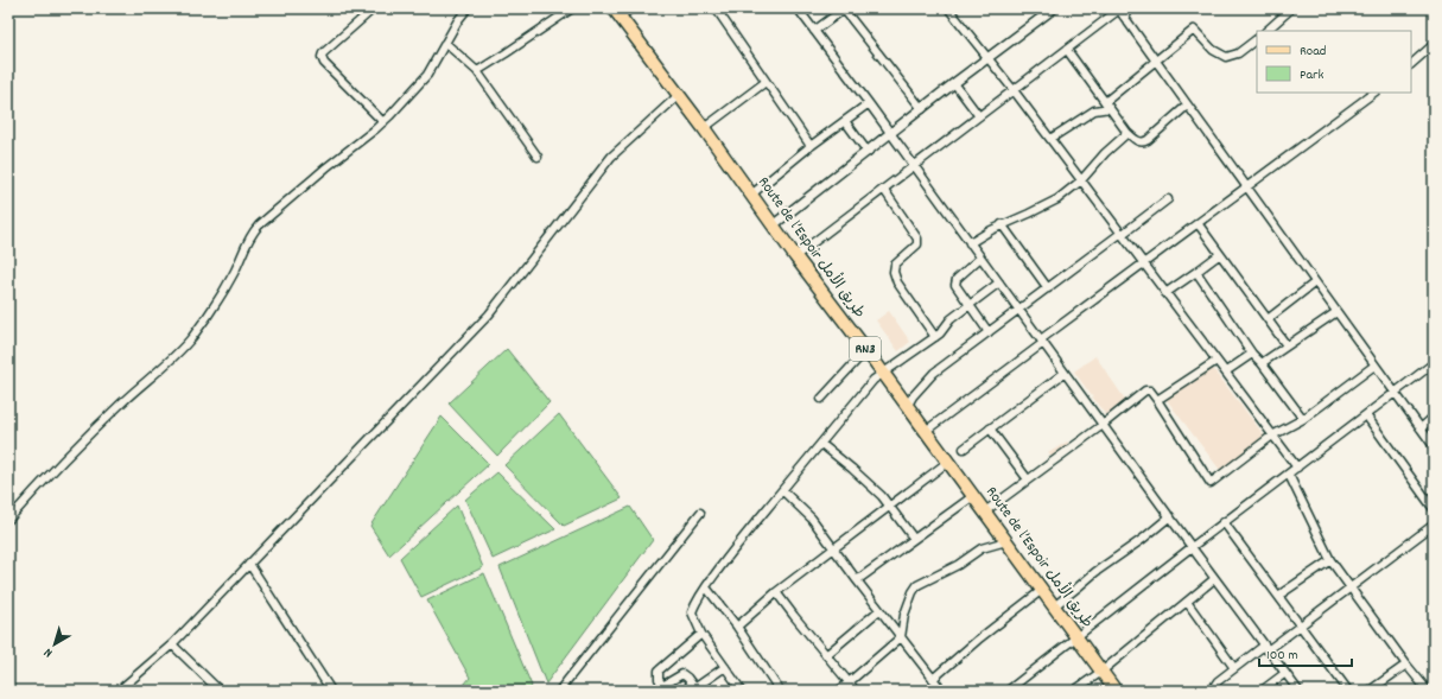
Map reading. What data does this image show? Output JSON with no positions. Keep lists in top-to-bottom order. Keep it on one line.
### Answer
{"streets":{"highway":["Route de l’Espoir طريق الأمل","RN3"]},"legend":["Road","Park"],"scale_bar":"100 m","north":"bottom left"}
